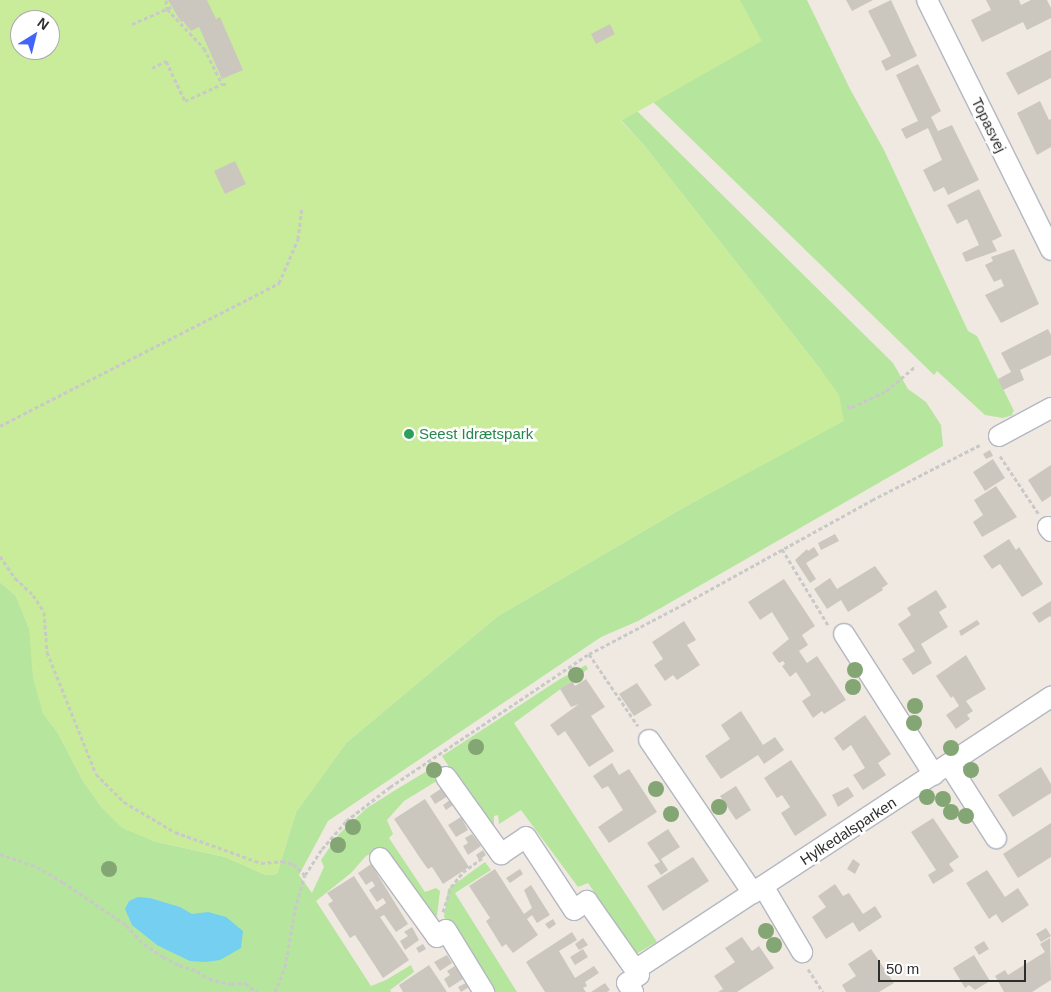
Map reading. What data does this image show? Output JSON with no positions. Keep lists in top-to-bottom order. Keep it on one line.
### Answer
{"streets":{"street":["Topasvej","Hylkedalsparken"]},"places":["Seest Idrætspark"],"scale_bar":"50 m","north":"top right"}
